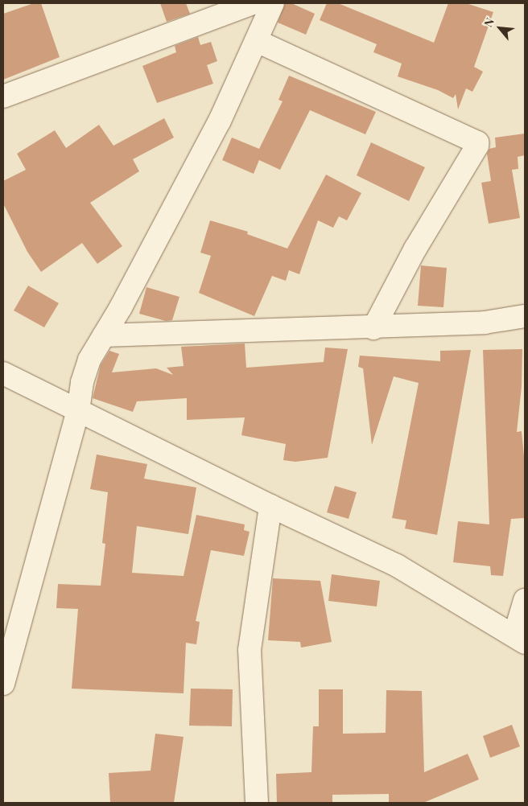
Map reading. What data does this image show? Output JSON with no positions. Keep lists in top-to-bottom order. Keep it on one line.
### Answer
{"north":"top left"}
